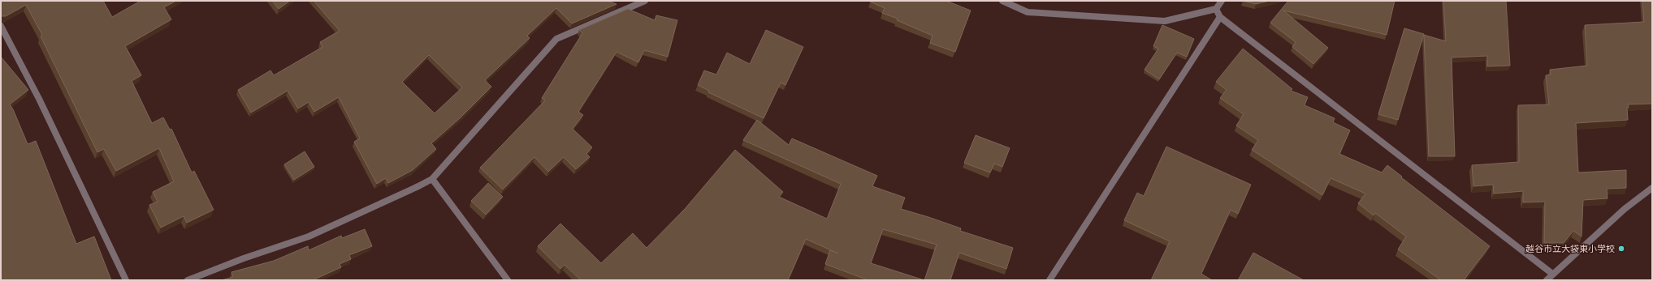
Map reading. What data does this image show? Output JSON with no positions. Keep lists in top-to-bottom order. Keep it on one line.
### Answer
{"places":["越谷市立大袋東小学校"]}
